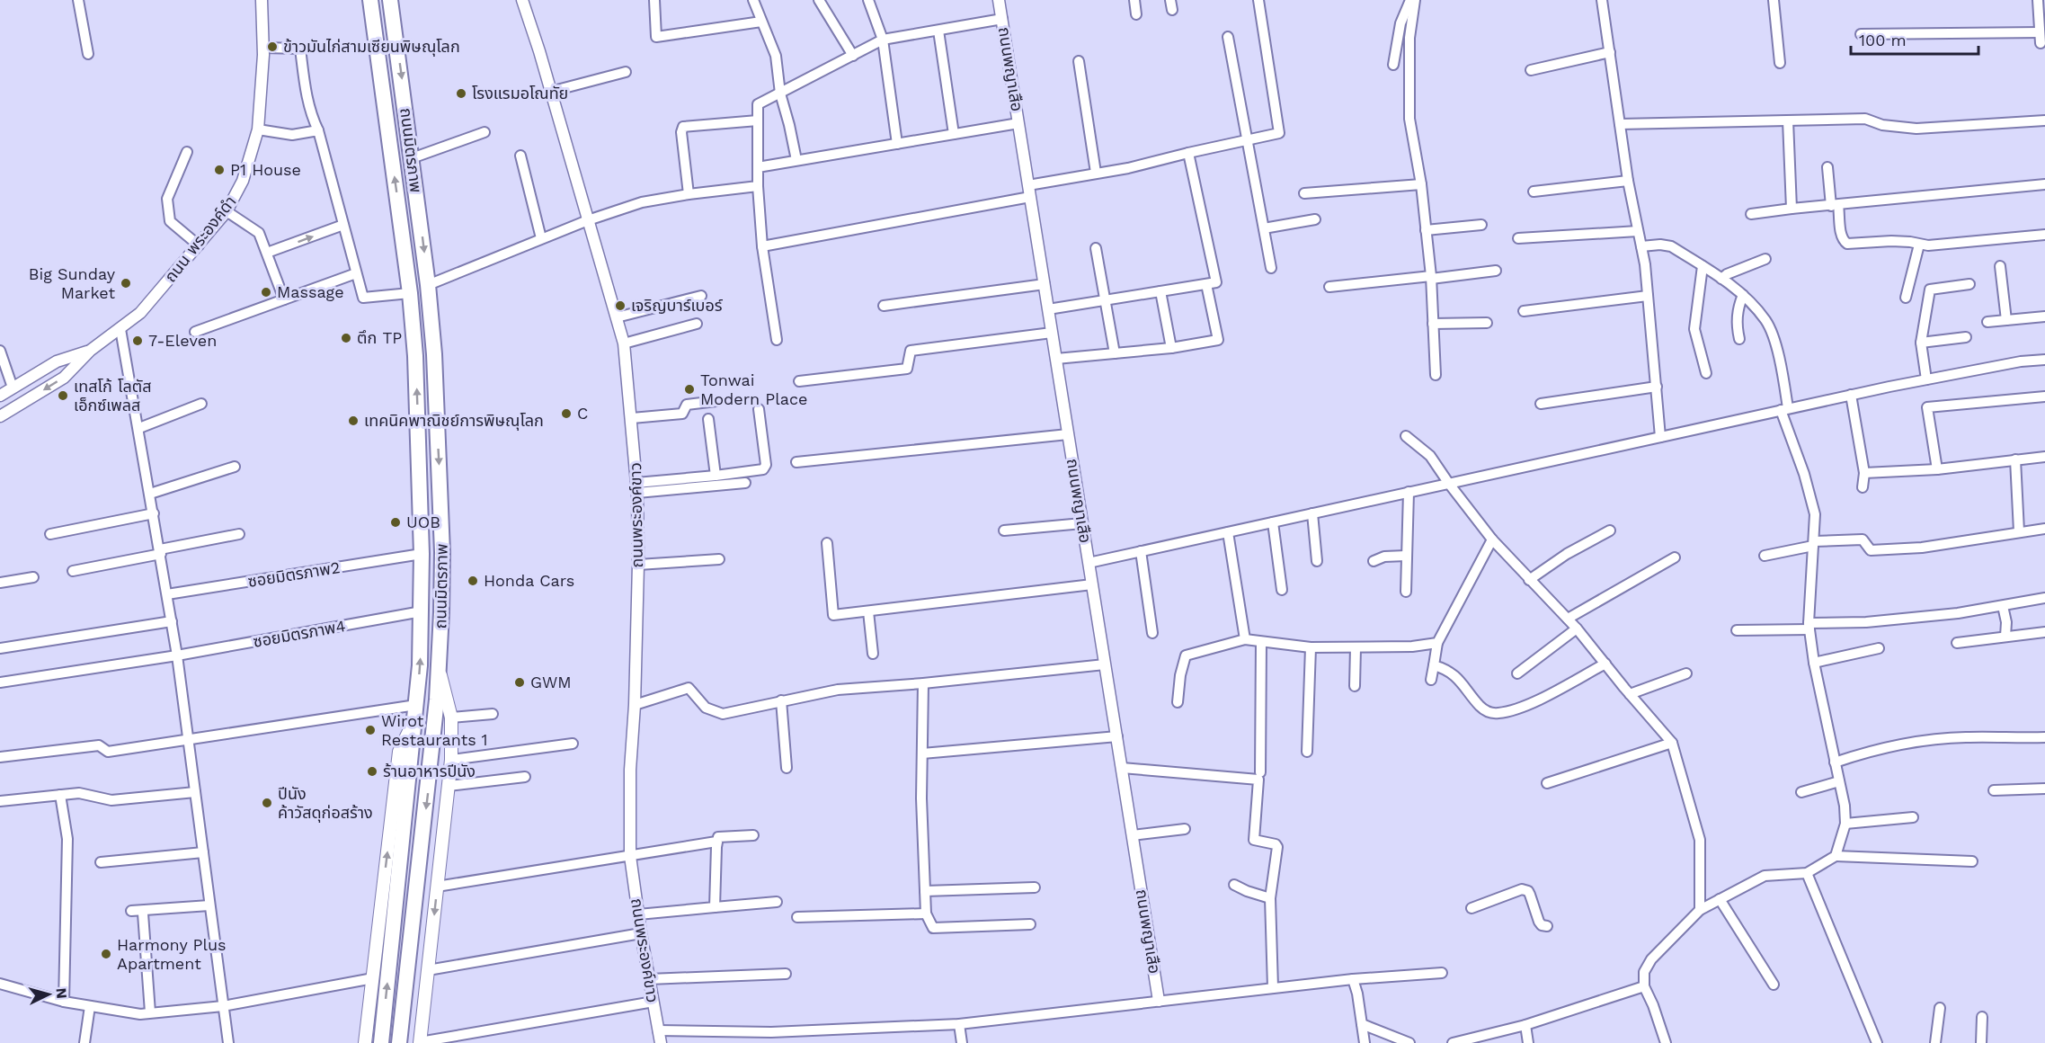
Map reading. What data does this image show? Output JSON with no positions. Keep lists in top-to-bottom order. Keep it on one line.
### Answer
{"streets":{"main road":["ถนนมิตรภาพ"],"street":["ถนนพญาเสือ","ถนน พระองค์ดำ","ถนนพระองค์ขาว","ซอยมิตรภาพ2","ซอยมิตรภาพ4"]},"crossings":[["ถนนมิตรภาพ","ซอยมิตรภาพ2"],["ถนนมิตรภาพ","ซอยมิตรภาพ4"]],"places":["ข้าวมันไก่สามเซียนพิษณุโลก","โรงแรมอโณทัย","P1 House","Big Sunday Market","Massage","เจริญบาร์เบอร์","ตึก TP","7-Eleven","Tonwai Modern Place","เทสโก้ โลตัส เอ็กซ์เพลส","C","เทคนิคพาณิชย์การพิษณุโลก","UOB","Honda Cars","GWM","Wirot Restaurants 1","ร้านอาหารปีนัง","ปีนัง ค้าวัสดุก่อสร้าง","Harmony Plus Apartment"],"scale_bar":"100 m","north":"right"}
